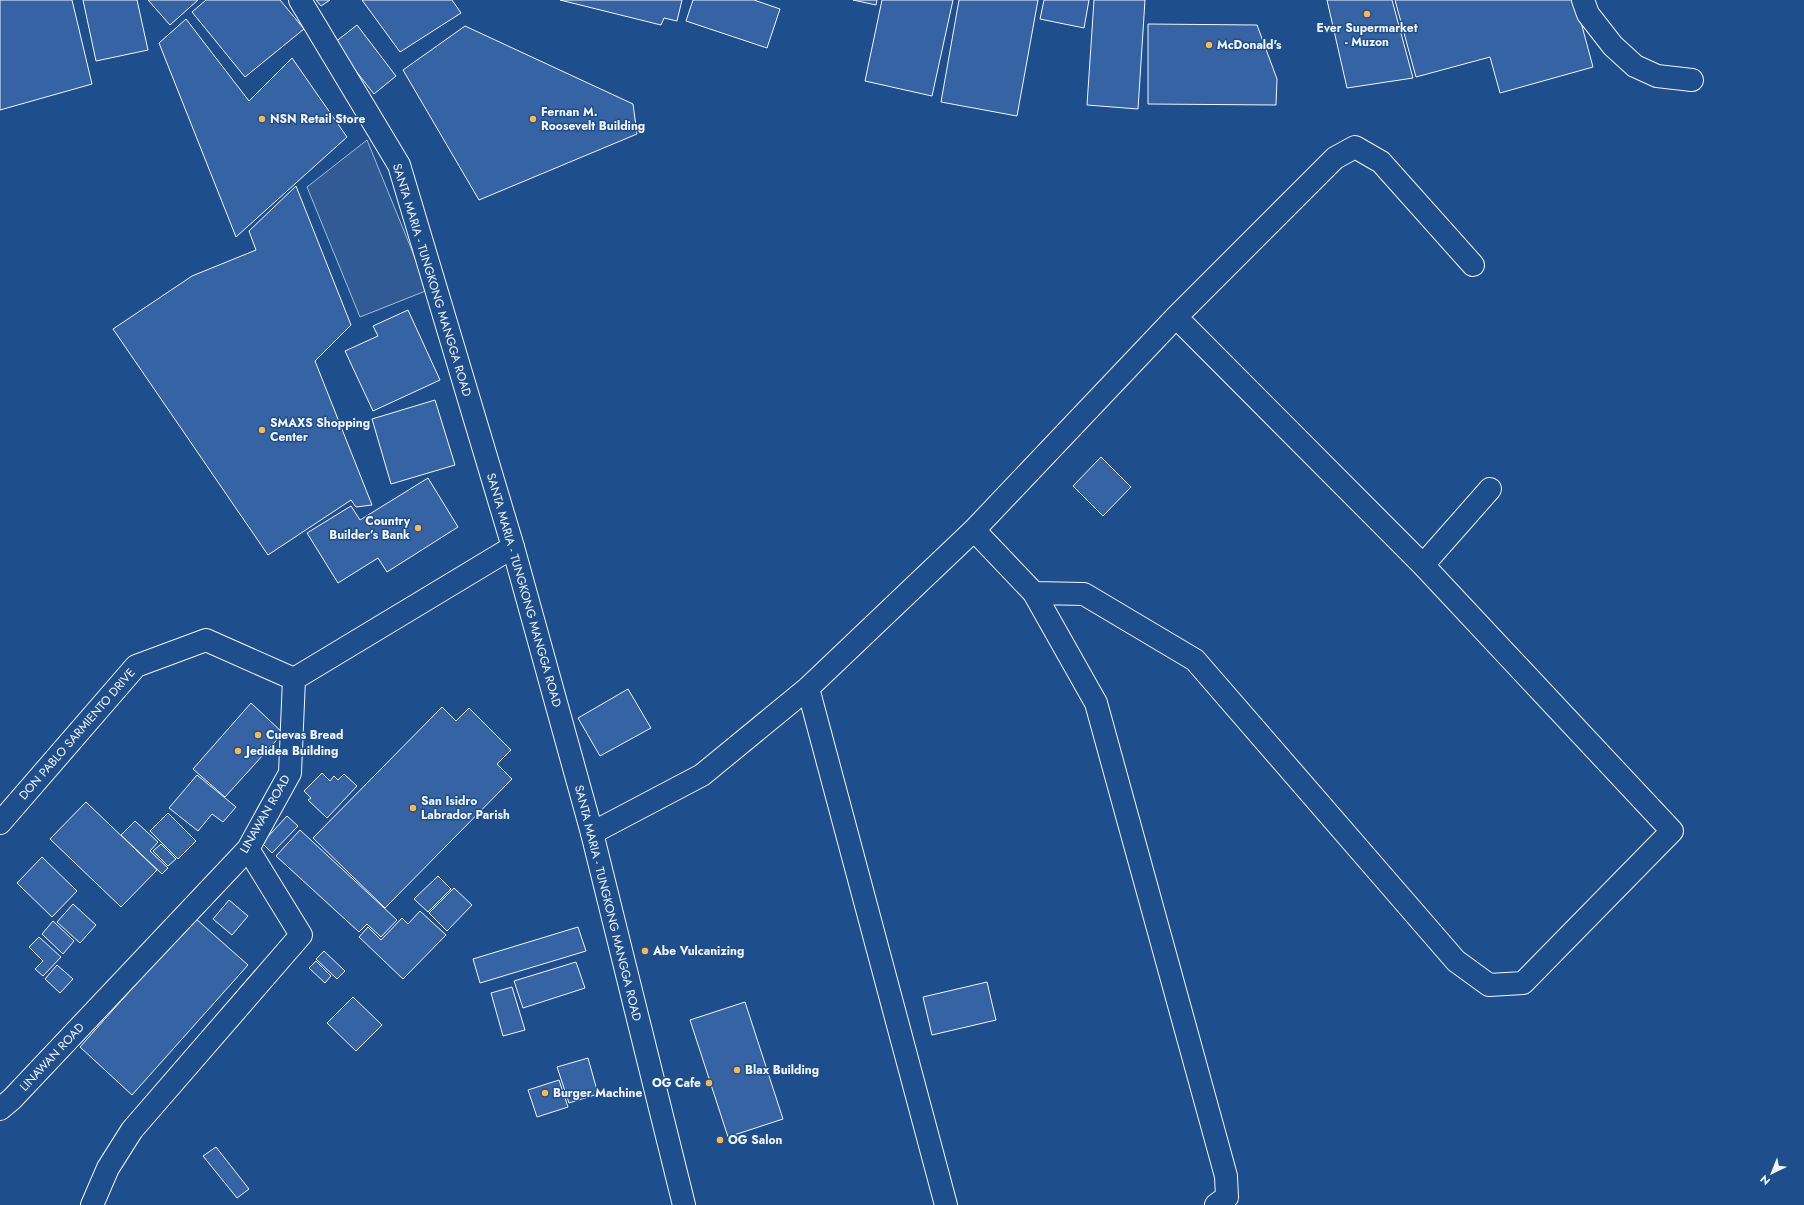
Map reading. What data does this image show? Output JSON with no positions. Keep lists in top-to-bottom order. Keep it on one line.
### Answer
{"streets":{"street":["SANTA MARIA - TUNGKONG MANGGA ROAD","DON PABLO SARMIENTO DRIVE","LINAWAN ROAD"]},"crossings":[["DON PABLO SARMIENTO DRIVE","LINAWAN ROAD"]],"places":["Ever Supermarket - Muzon","McDonald's","NSN Retail Store","Fernan M. Roosevelt Building","SMAXS Shopping Center","Country Builder’s Bank","Cuevas Bread","Jedidea Building","San Isidro Labrador Parish","Abe Vulcanizing","Blax Building","OG Cafe","Burger Machine","OG Salon"],"north":"bottom left"}
